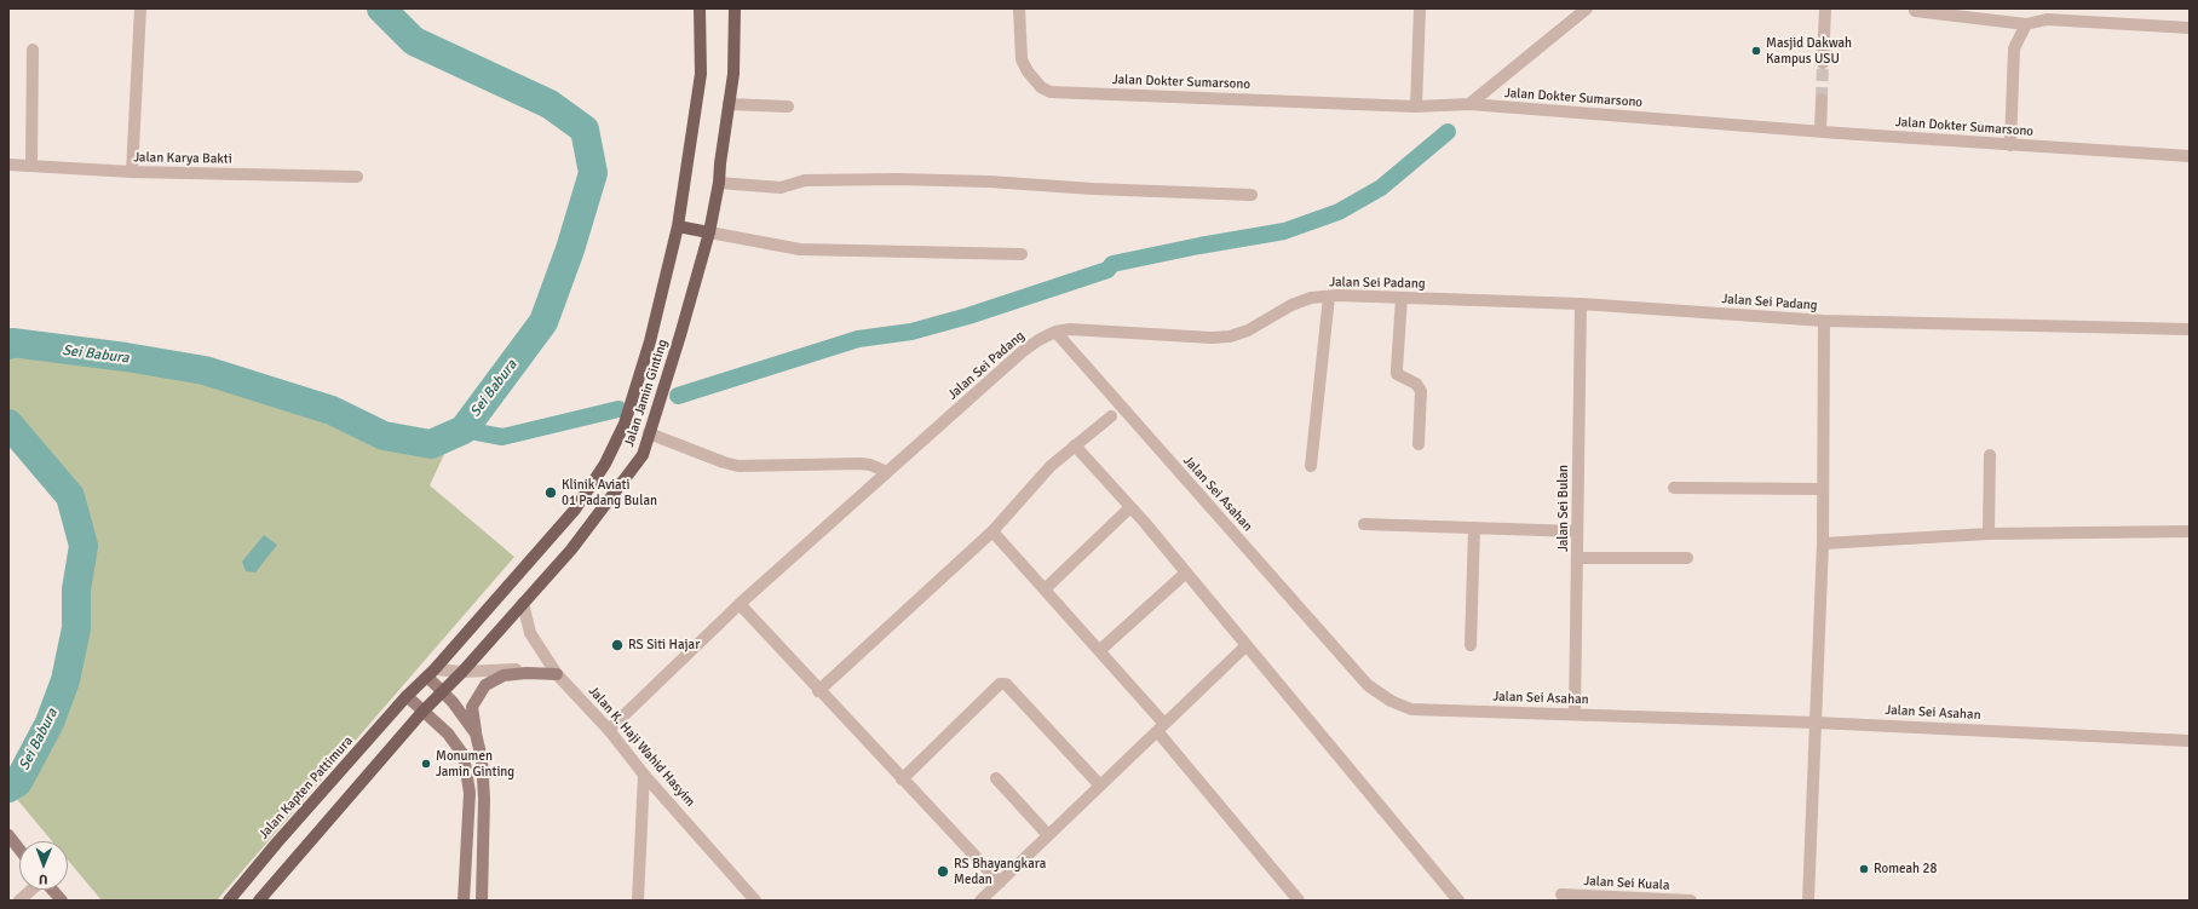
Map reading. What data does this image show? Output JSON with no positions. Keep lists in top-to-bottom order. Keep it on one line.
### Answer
{"streets":{"main road":["Jalan Jamin Ginting","Jalan Kapten Pattimura"],"street":["Jalan Dokter Sumarsono","Jalan Karya Bakti","Jalan Sei Padang","Jalan Sei Asahan","Jalan Sei Bulan","Jalan K. Haji Wahid Hasyim","Jalan Sei Kuala"]},"crossings":[["Jalan Sei Padang","Jalan Sei Asahan"],["Jalan Sei Padang","Jalan Sei Bulan"],["Jalan Sei Padang","Jalan K. Haji Wahid Hasyim"],["Jalan Jamin Ginting","Jalan K. Haji Wahid Hasyim"],["Jalan Jamin Ginting","Jalan Kapten Pattimura"],["Jalan Sei Asahan","Jalan Sei Bulan"]],"water":["Sei Babura"],"places":["Masjid Dakwah Kampus USU","Klinik Aviati 01 Padang Bulan","RS Siti Hajar","Monumen Jamin Ginting","Romeah 28","RS Bhayangkara Medan"],"north":"bottom"}
